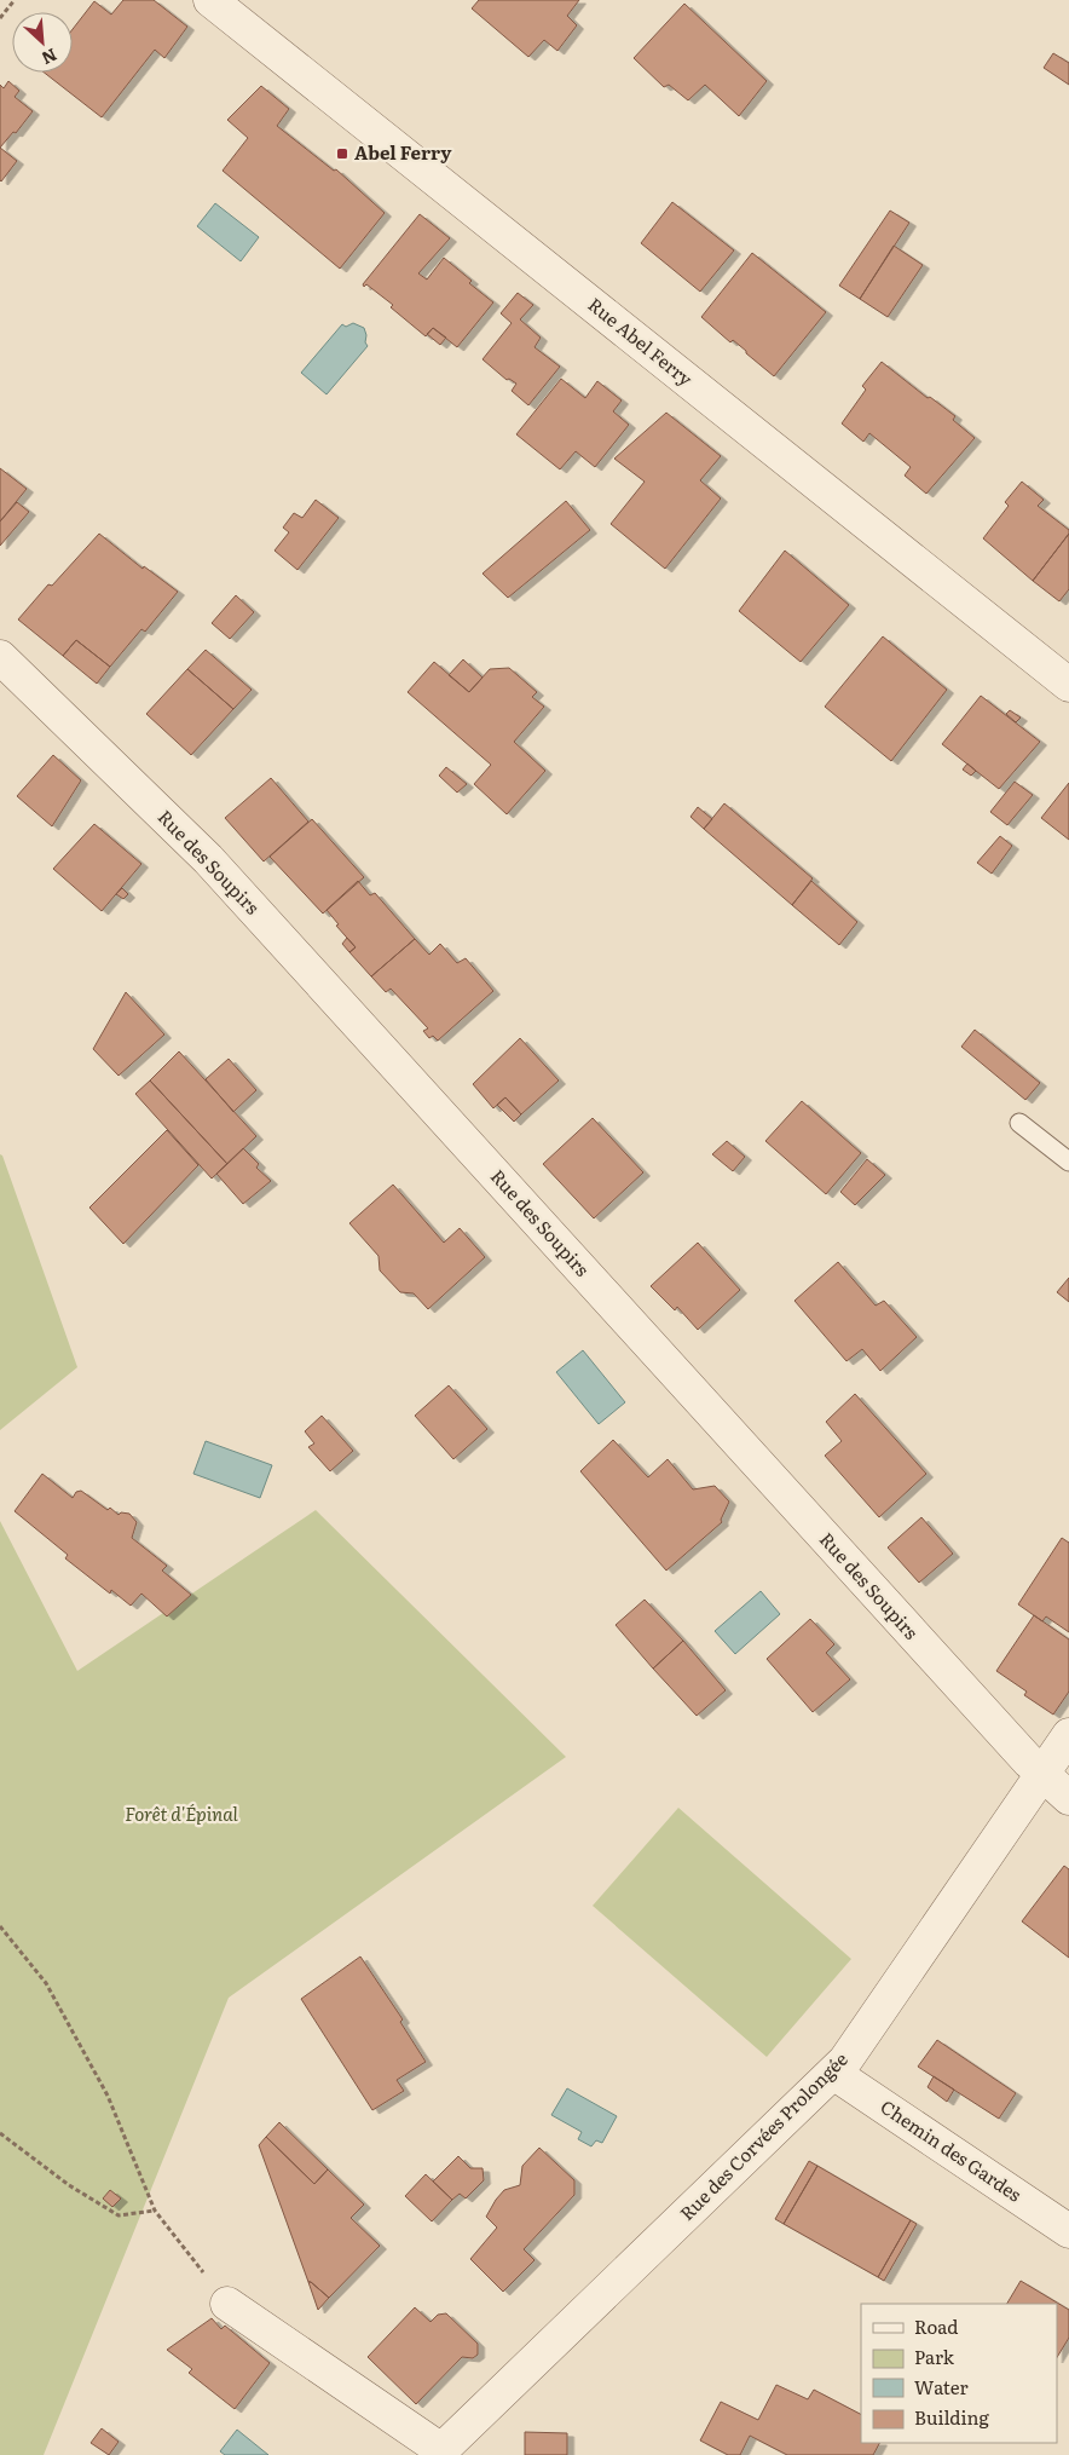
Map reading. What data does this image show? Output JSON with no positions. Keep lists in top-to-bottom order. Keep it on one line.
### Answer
{"streets":{"street":["Rue Abel Ferry","Rue des Soupirs","Rue des Corvées Prolongée","Chemin des Gardes"]},"crossings":[["Rue des Soupirs","Rue des Corvées Prolongée"],["Rue des Corvées Prolongée","Chemin des Gardes"]],"parks":["Forêt d'Épinal"],"places":{"transit":["Abel Ferry"]},"legend":["Road","Park","Water","Building"],"north":"bottom right"}
